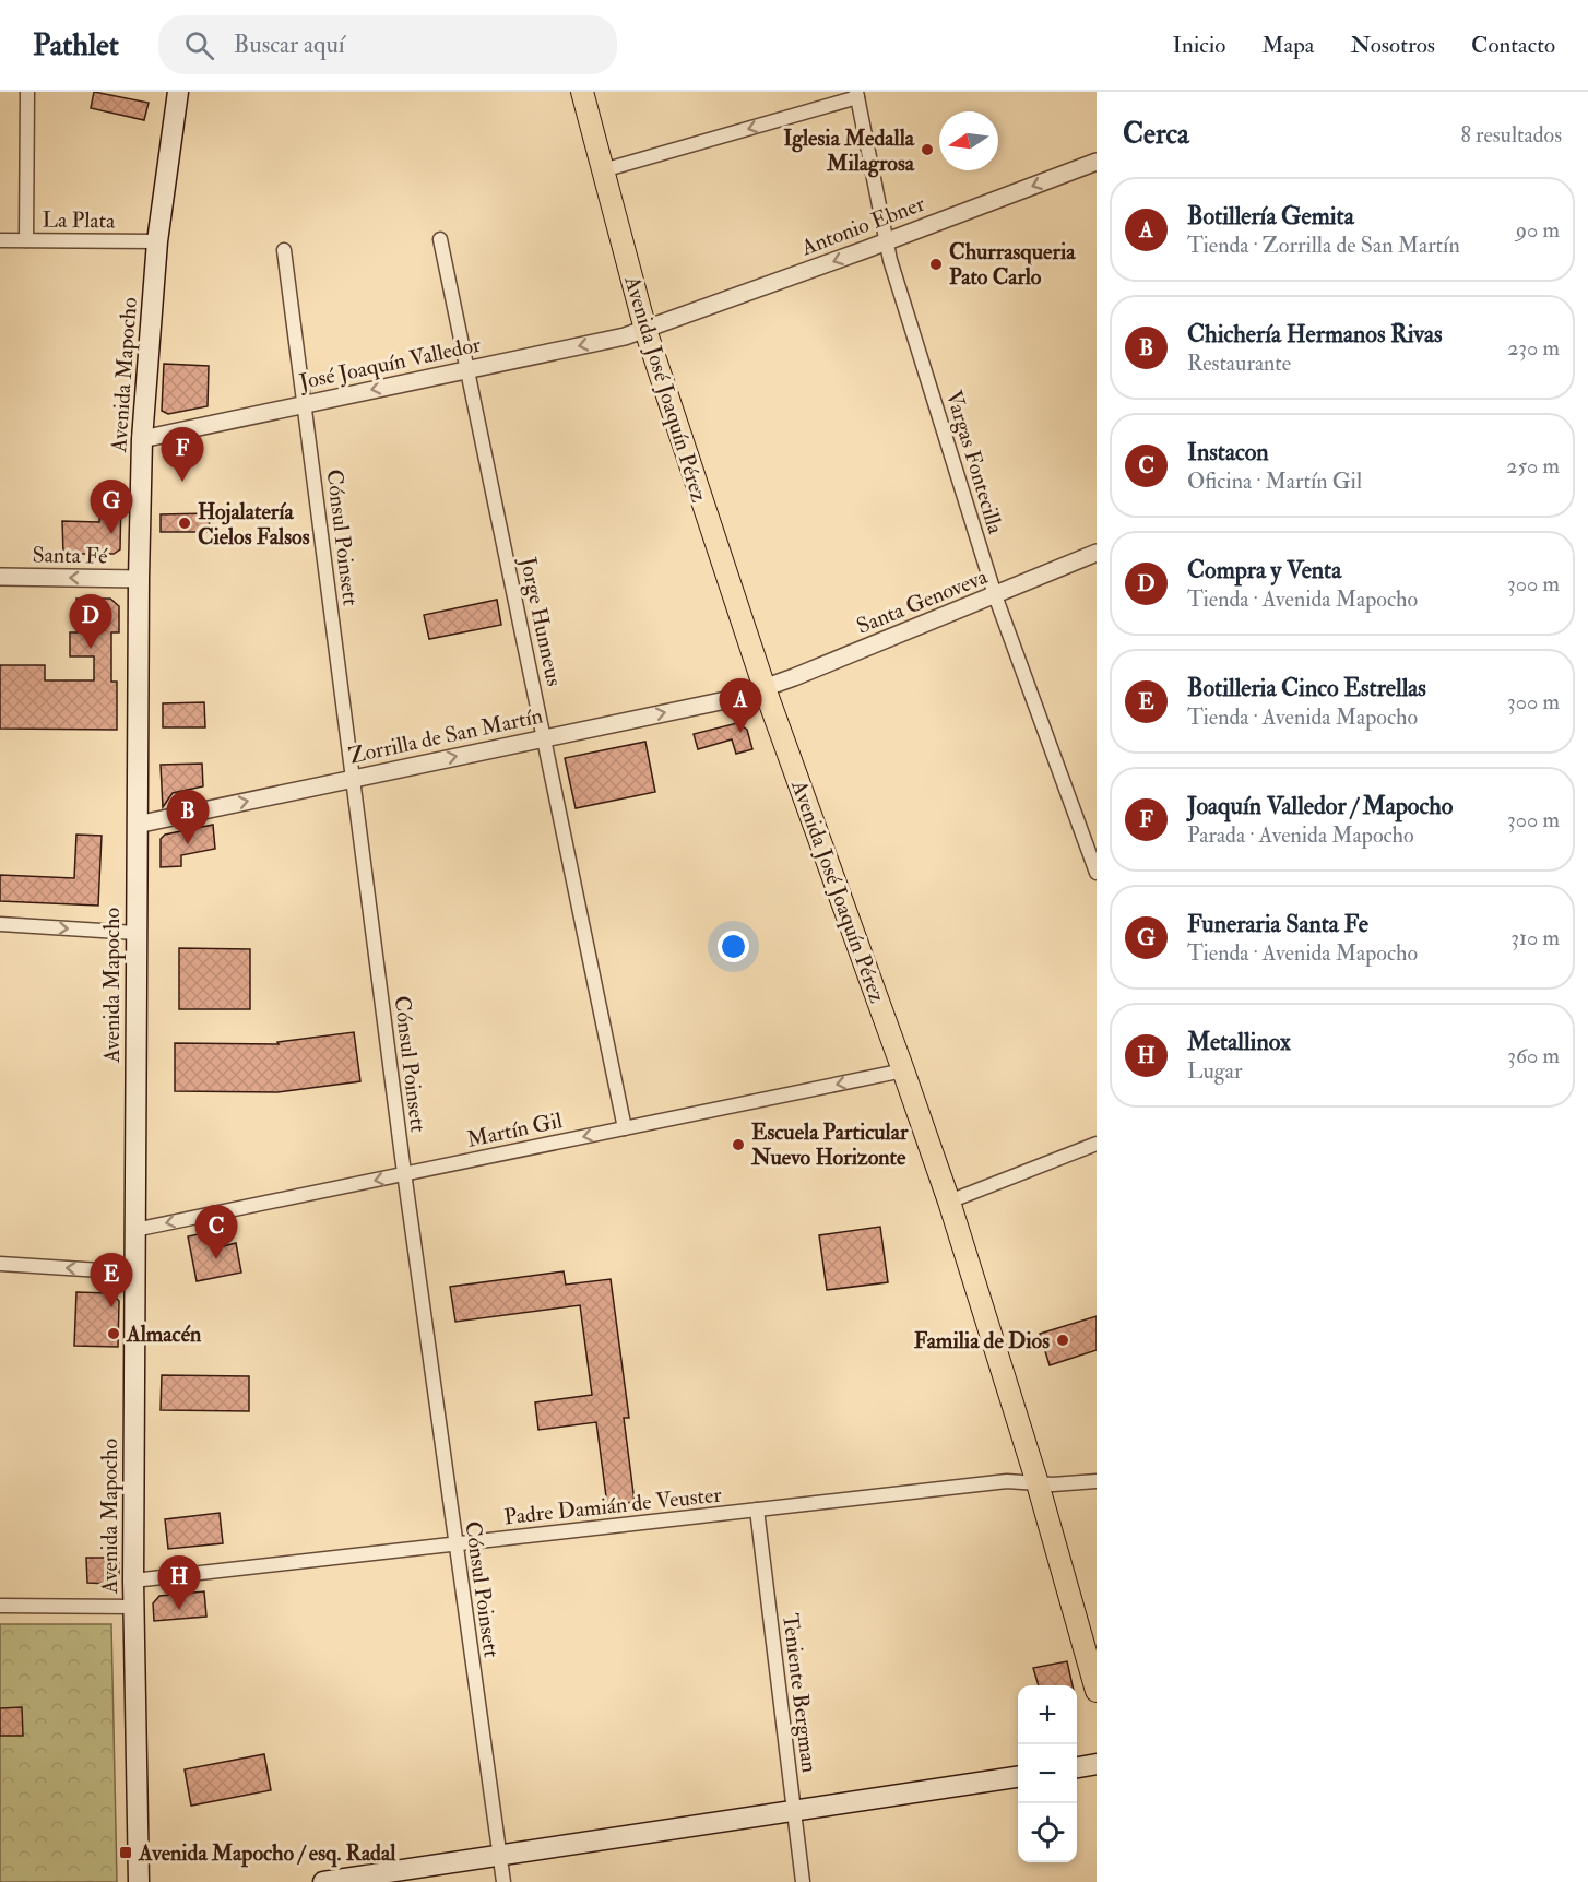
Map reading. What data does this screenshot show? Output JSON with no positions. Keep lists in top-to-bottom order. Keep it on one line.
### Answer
{"streets":{"main road":["Avenida Mapocho","Avenida José Joaquín Pérez"],"street":["La Plata","Antonio Ebner","José Joaquín Valledor","Vargas Fontecilla","Cónsul Poinsett","Santa Fé","Santa Genoveva","Jorge Hunneus","Zorrilla de San Martín","Martín Gil","Padre Damián de Veuster","Teniente Bergman"]},"crossings":[["La Plata","Avenida Mapocho"],["Antonio Ebner","José Joaquín Valledor"],["Antonio Ebner","Avenida José Joaquín Pérez"],["Antonio Ebner","Vargas Fontecilla"],["José Joaquín Valledor","Avenida Mapocho"],["José Joaquín Valledor","Avenida José Joaquín Pérez"],["José Joaquín Valledor","Cónsul Poinsett"],["José Joaquín Valledor","Jorge Hunneus"],["Avenida Mapocho","Santa Fé"],["Avenida Mapocho","Zorrilla de San Martín"],["Avenida Mapocho","Martín Gil"],["Avenida Mapocho","Padre Damián de Veuster"],["Avenida José Joaquín Pérez","Santa Genoveva"],["Avenida José Joaquín Pérez","Zorrilla de San Martín"],["Avenida José Joaquín Pérez","Martín Gil"],["Avenida José Joaquín Pérez","Padre Damián de Veuster"],["Vargas Fontecilla","Santa Genoveva"],["Cónsul Poinsett","Zorrilla de San Martín"],["Cónsul Poinsett","Martín Gil"],["Cónsul Poinsett","Padre Damián de Veuster"],["Santa Genoveva","Zorrilla de San Martín"],["Jorge Hunneus","Zorrilla de San Martín"],["Jorge Hunneus","Martín Gil"],["Padre Damián de Veuster","Teniente Bergman"]],"one_way":["Antonio Ebner","José Joaquín Valledor","Santa Fé","Zorrilla de San Martín","Martín Gil"],"places":{"other":["Iglesia Medalla Milagrosa","Churrasqueria Pato Carlo","Hojalatería Cielos Falsos","Escuela Particular Nuevo Horizonte","Almacén","Familia de Dios"],"transit":["Avenida Mapocho / esq. Radal"]},"north":"left","page":{"header":"Pathlet","search":"Buscar aquí","nav":["Inicio","Mapa","Nosotros","Contacto"],"heading":["Cerca","8 resultados"],"list":[{"mark":"A","name":"Botillería Gemita","note":"Tienda · Zorrilla de San Martín","value":"90 m"},{"mark":"B","name":"Chichería Hermanos Rivas","note":"Restaurante","value":"230 m"},{"mark":"C","name":"Instacon","note":"Oficina · Martín Gil","value":"250 m"},{"mark":"D","name":"Compra y Venta","note":"Tienda · Avenida Mapocho","value":"300 m"},{"mark":"E","name":"Botilleria Cinco Estrellas","note":"Tienda · Avenida Mapocho","value":"300 m"},{"mark":"F","name":"Joaquín Valledor / Mapocho","note":"Parada · Avenida Mapocho","value":"300 m"},{"mark":"G","name":"Funeraria Santa Fe","note":"Tienda · Avenida Mapocho","value":"310 m"},{"mark":"H","name":"Metallinox","note":"Lugar","value":"360 m"}],"pins":["F","G","D","A","B","C","E","H"],"map_buttons":["+","−"]}}
